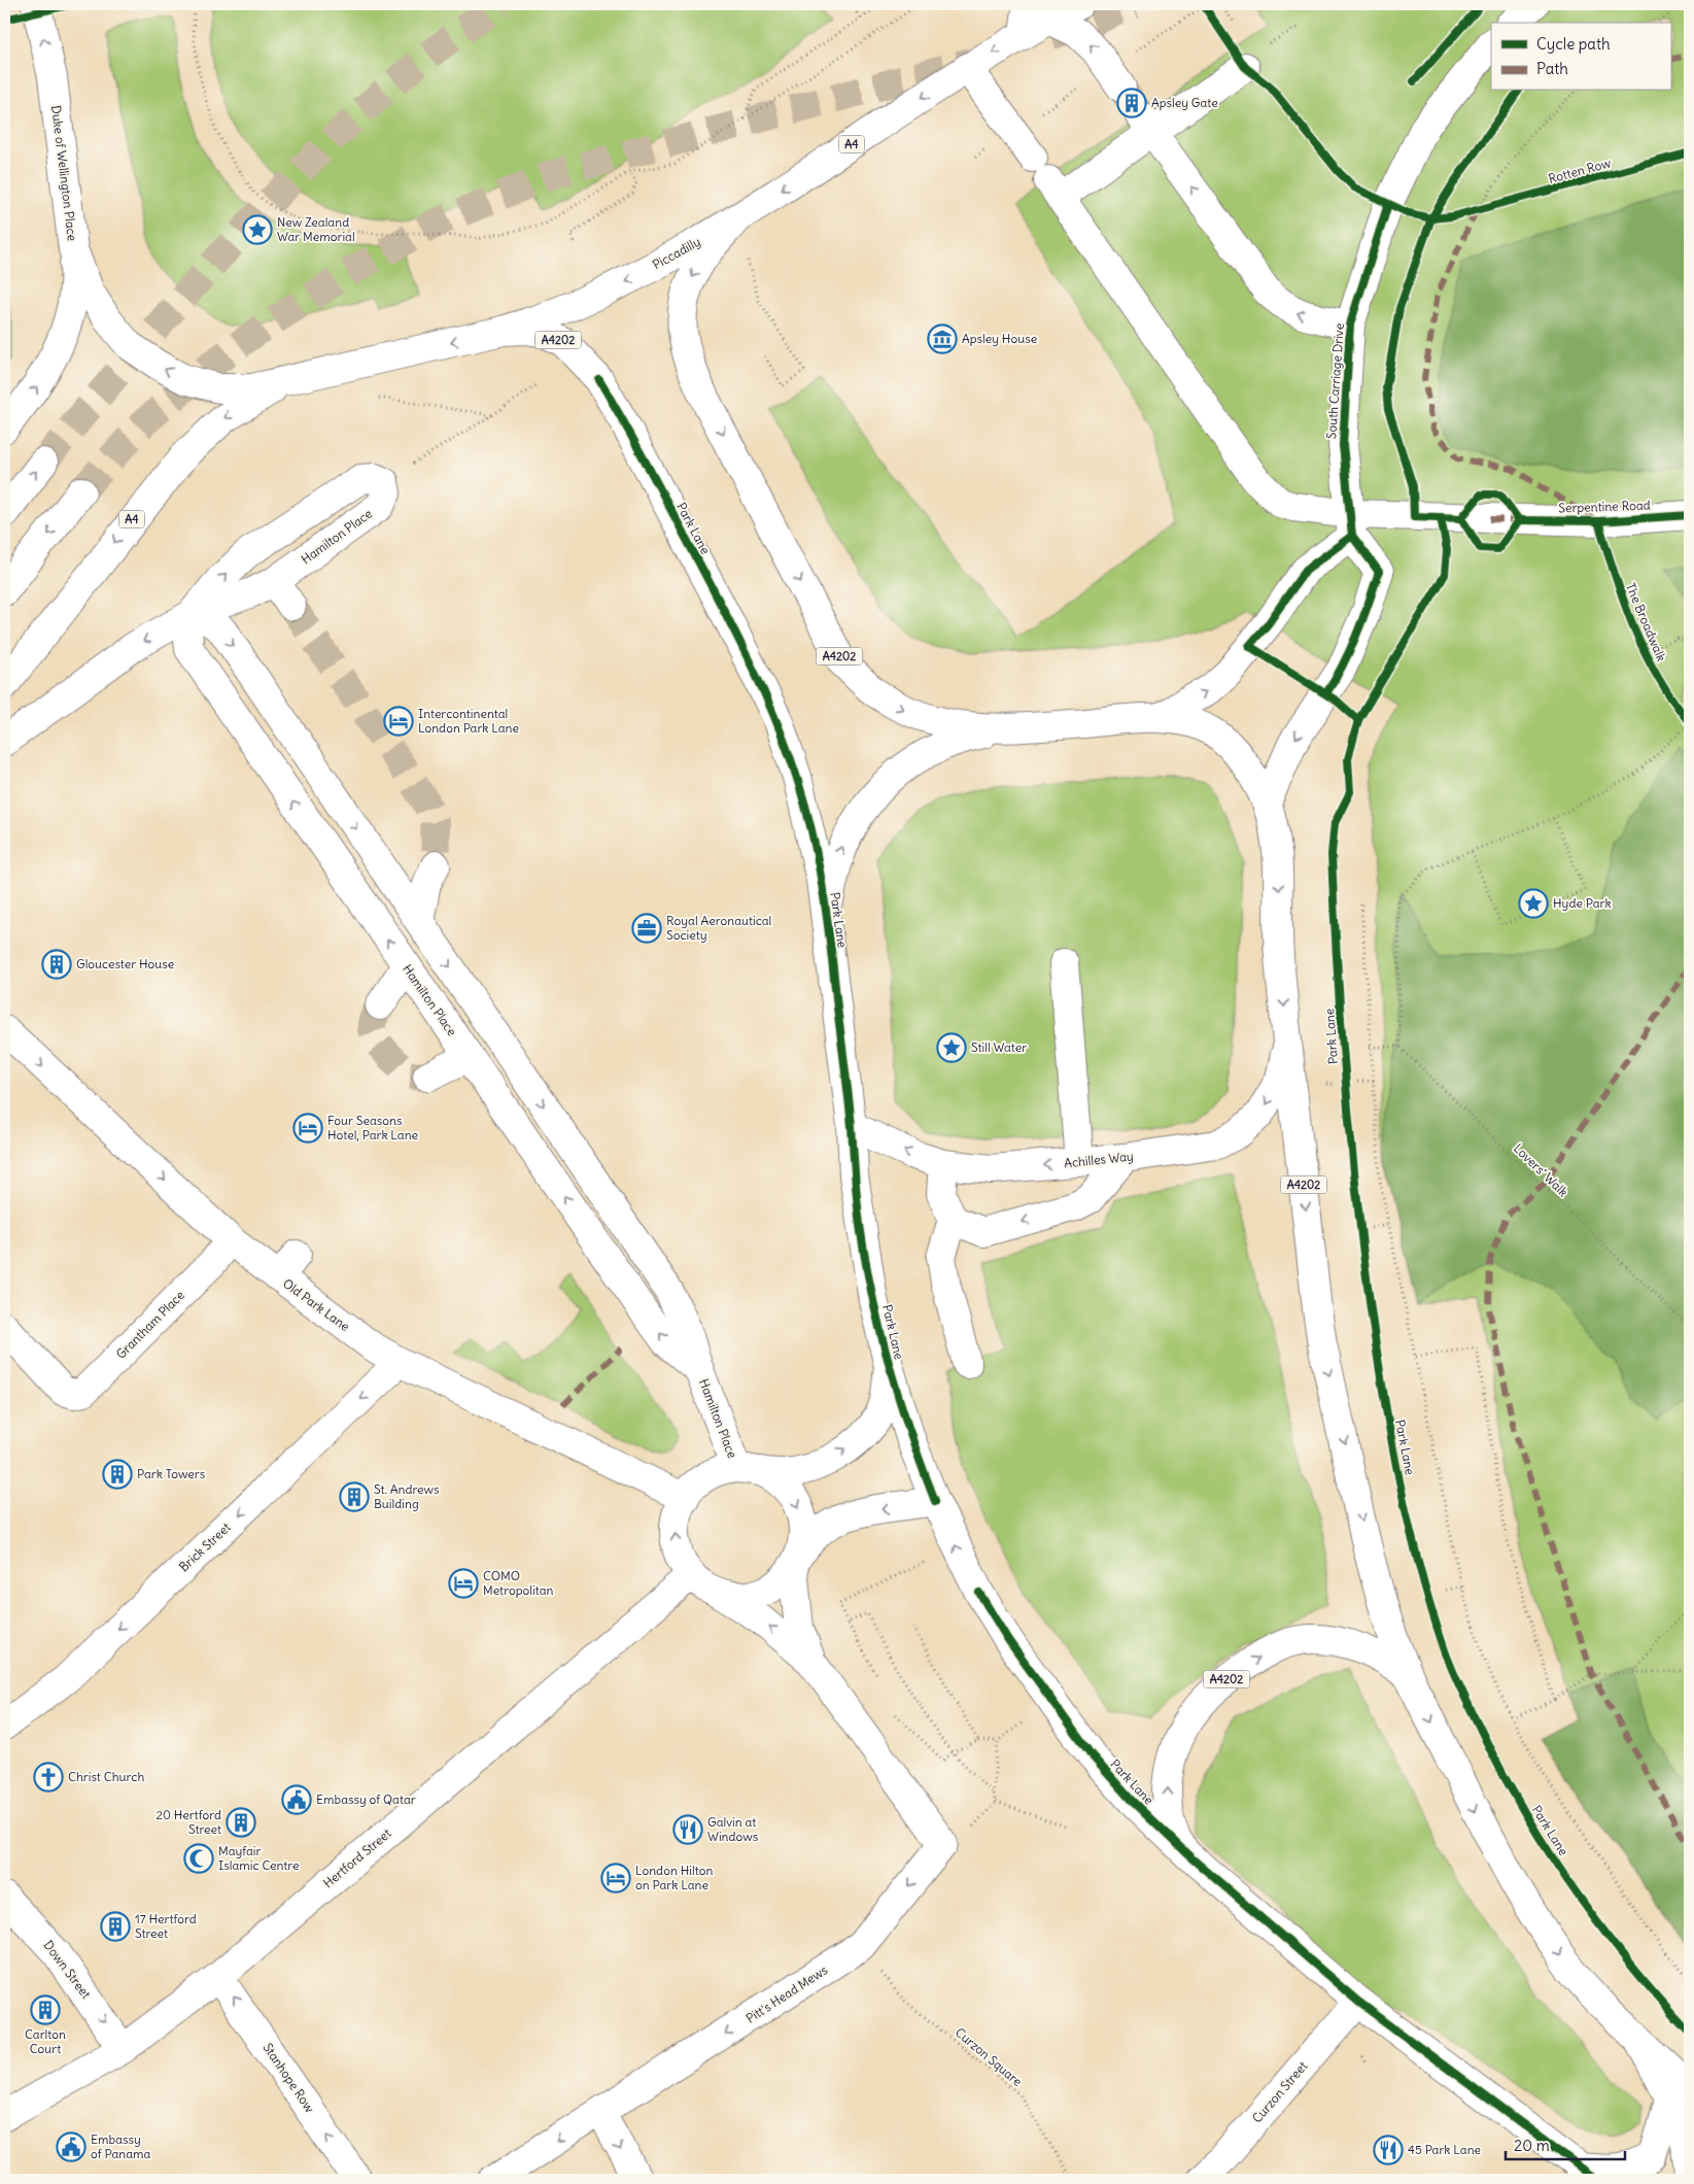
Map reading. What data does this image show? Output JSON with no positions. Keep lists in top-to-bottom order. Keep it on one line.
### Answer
{"streets":{"main road":["A4","Duke of Wellington Place","Piccadilly","A4202","South Carriage Drive","Serpentine Road","Park Lane","Hamilton Place","Achilles Way","Old Park Lane","Grantham Place","Brick Street","Hertford Street","Down Street","Pitt's Head Mews","Stanhope Row","Curzon Street"],"path":["Lovers' Walk","Curzon Square"],"cycle path":["Rotten Row","The Broadwalk"]},"crossings":[["A4","Duke of Wellington Place"],["A4","Piccadilly"],["Duke of Wellington Place","Piccadilly"],["Piccadilly","A4202"],["Piccadilly","Park Lane"],["A4202","South Carriage Drive"],["A4202","Park Lane"],["A4202","Achilles Way"],["South Carriage Drive","Serpentine Road"],["Park Lane","Achilles Way"],["Park Lane","Curzon Street"],["Hamilton Place","Old Park Lane"],["Hamilton Place","Hertford Street"],["Old Park Lane","Grantham Place"],["Old Park Lane","Brick Street"],["Old Park Lane","Hertford Street"],["Hertford Street","Down Street"],["Hertford Street","Stanhope Row"]],"one_way":["Duke of Wellington Place","Piccadilly","Achilles Way","Old Park Lane","Brick Street","Down Street","Stanhope Row"],"places":{"building":["Apsley Gate","Gloucester House","Park Towers","St. Andrews Building","20 Hertford Street","17 Hertford Street","Carlton Court"],"place":["New Zealand War Memorial","Hyde Park","Still Water"],"museum":["Apsley House"],"hotel":["Intercontinental London Park Lane","Four Seasons Hotel, Park Lane","COMO Metropolitan","London Hilton on Park Lane"],"office":["Royal Aeronautical Society"],"church":["Christ Church"],"public building":["Embassy of Qatar","Embassy of Panama"],"restaurant":["Galvin at Windows","45 Park Lane"],"mosque":["Mayfair Islamic Centre"]},"legend":["Cycle path","Path"],"scale_bar":"20 m"}
